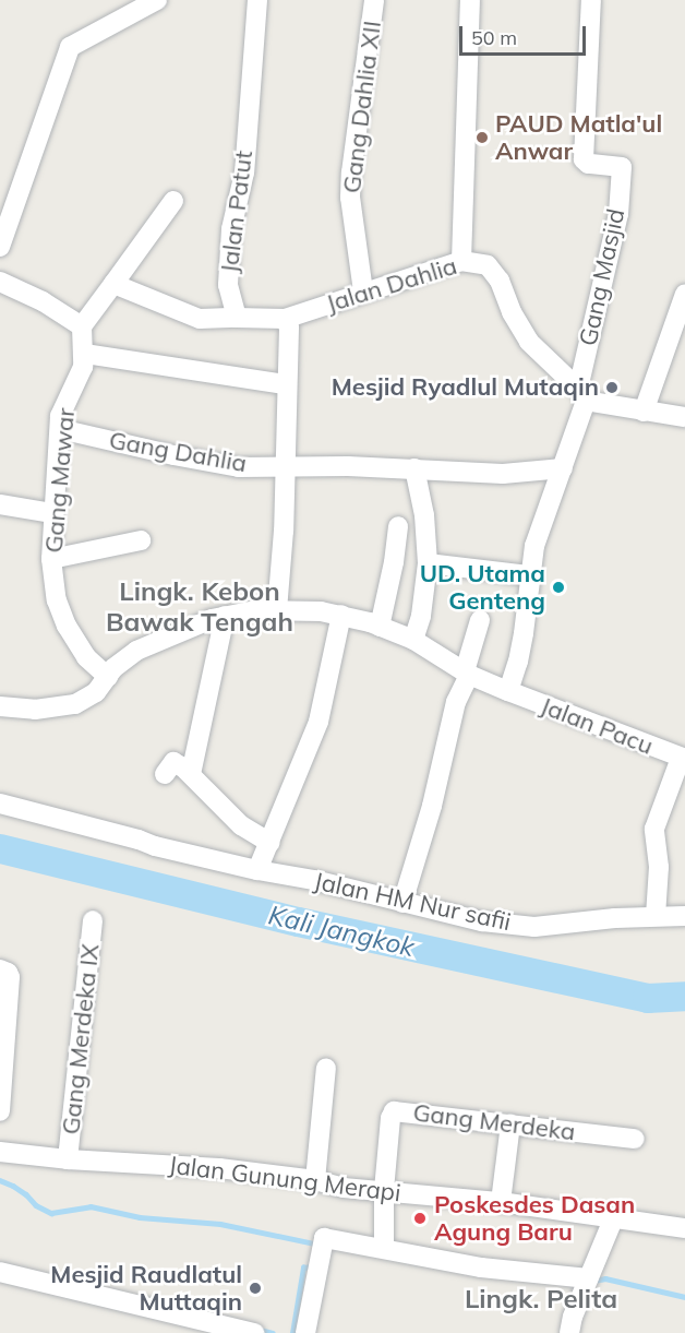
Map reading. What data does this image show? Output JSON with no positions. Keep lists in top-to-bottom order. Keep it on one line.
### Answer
{"streets":{"street":["Gang Dahlia XII","Jalan Patut","Gang Masjid","Jalan Dahlia","Gang Dahlia","Gang Mawar","Jalan Pacu","Jalan HM Nur safii","Gang Merdeka IX","Gang Merdeka","Jalan Gunung Merapi"]},"crossings":[["Gang Dahlia XII","Jalan Dahlia"],["Gang Masjid","Jalan Dahlia"],["Gang Masjid","Gang Dahlia"],["Gang Masjid","Jalan Pacu"],["Gang Dahlia","Gang Mawar"],["Gang Mawar","Jalan Pacu"],["Gang Merdeka IX","Jalan Gunung Merapi"],["Gang Merdeka","Jalan Gunung Merapi"]],"districts":["Lingk. Kebon Bawak Tengah","Lingk. Pelita"],"water":["Kali Jangkok"],"places":["PAUD Matla'ul Anwar","Mesjid Ryadlul Mutaqin","UD. Utama Genteng","Poskesdes Dasan Agung Baru","Mesjid Raudlatul Muttaqin"],"scale_bar":"50 m"}
